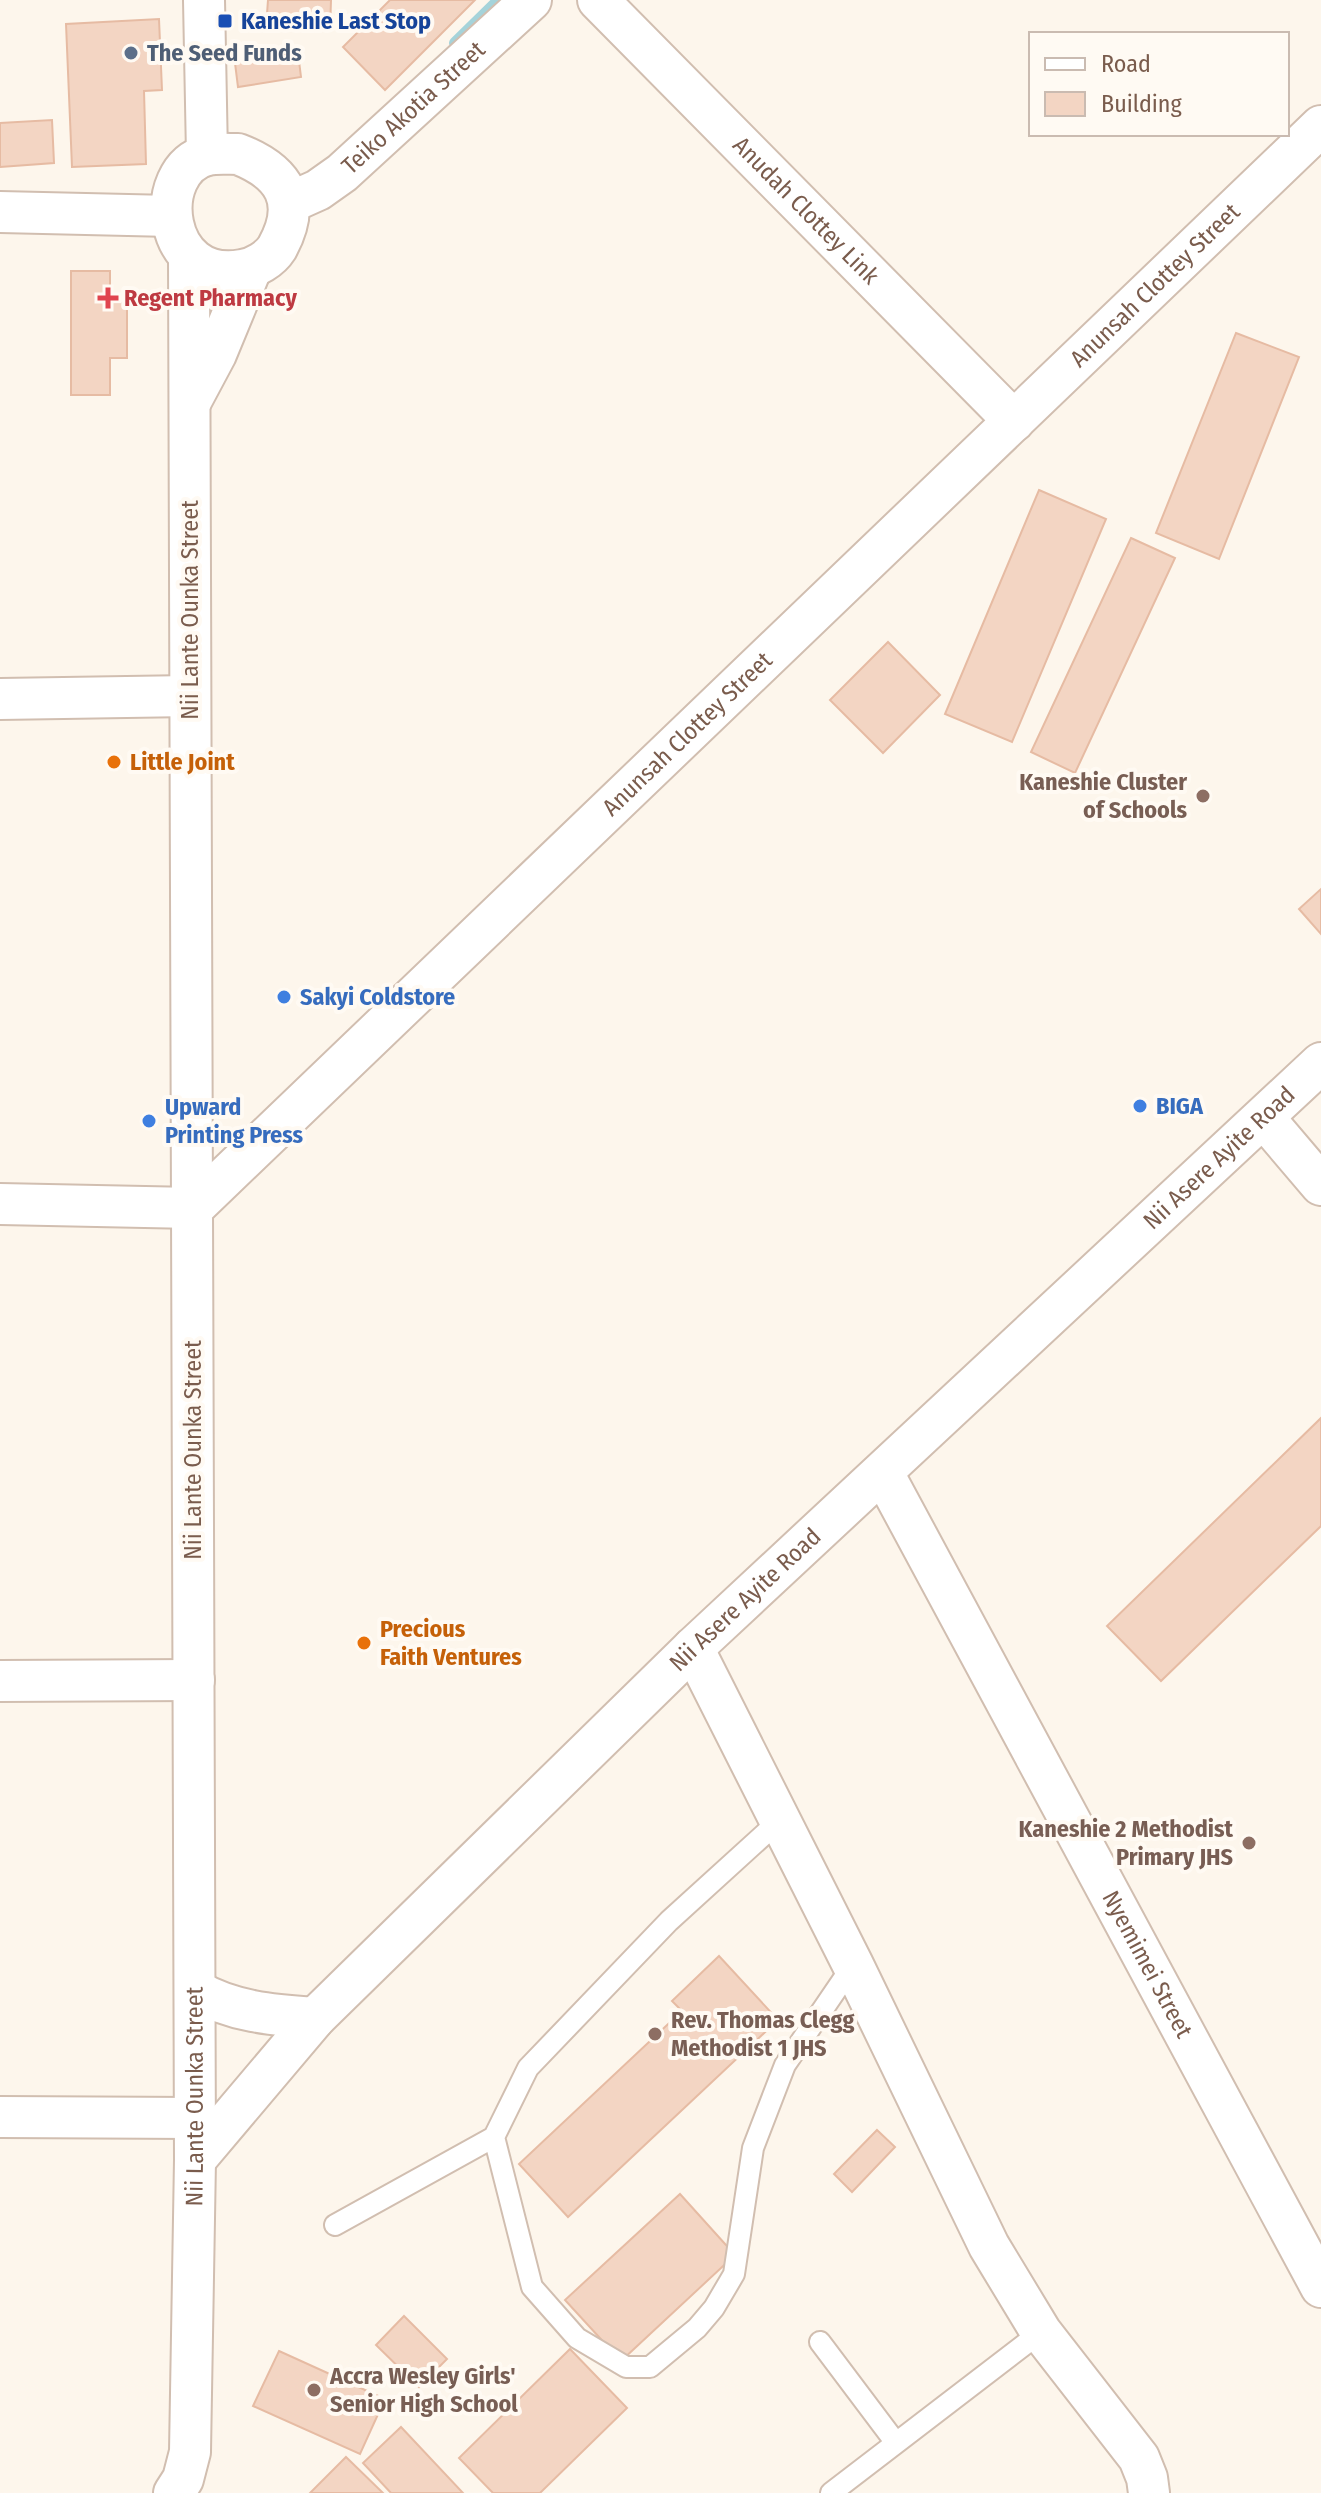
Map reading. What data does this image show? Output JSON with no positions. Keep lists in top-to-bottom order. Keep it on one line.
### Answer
{"streets":{"street":["Teiko Akotia Street","Anudah Clottey Link","Anunsah Clottey Street","Nii Lante Ounka Street","Nii Asere Ayite Road","Nyemimei Street"]},"crossings":[["Teiko Akotia Street","Nii Lante Ounka Street"],["Anudah Clottey Link","Anunsah Clottey Street"],["Anunsah Clottey Street","Nii Lante Ounka Street"],["Nii Lante Ounka Street","Nii Asere Ayite Road"],["Nii Asere Ayite Road","Nyemimei Street"]],"places":{"transit":["Kaneshie Last Stop"],"other":["The Seed Funds","Little Joint","Kaneshie Cluster of Schools","Sakyi Coldstore","BIGA","Upward Printing Press","Precious Faith Ventures","Kaneshie 2 Methodist Primary JHS","Rev. Thomas Clegg Methodist 1 JHS","Accra Wesley Girls' Senior High School"],"health":["Regent Pharmacy"]},"legend":["Road","Building"]}
